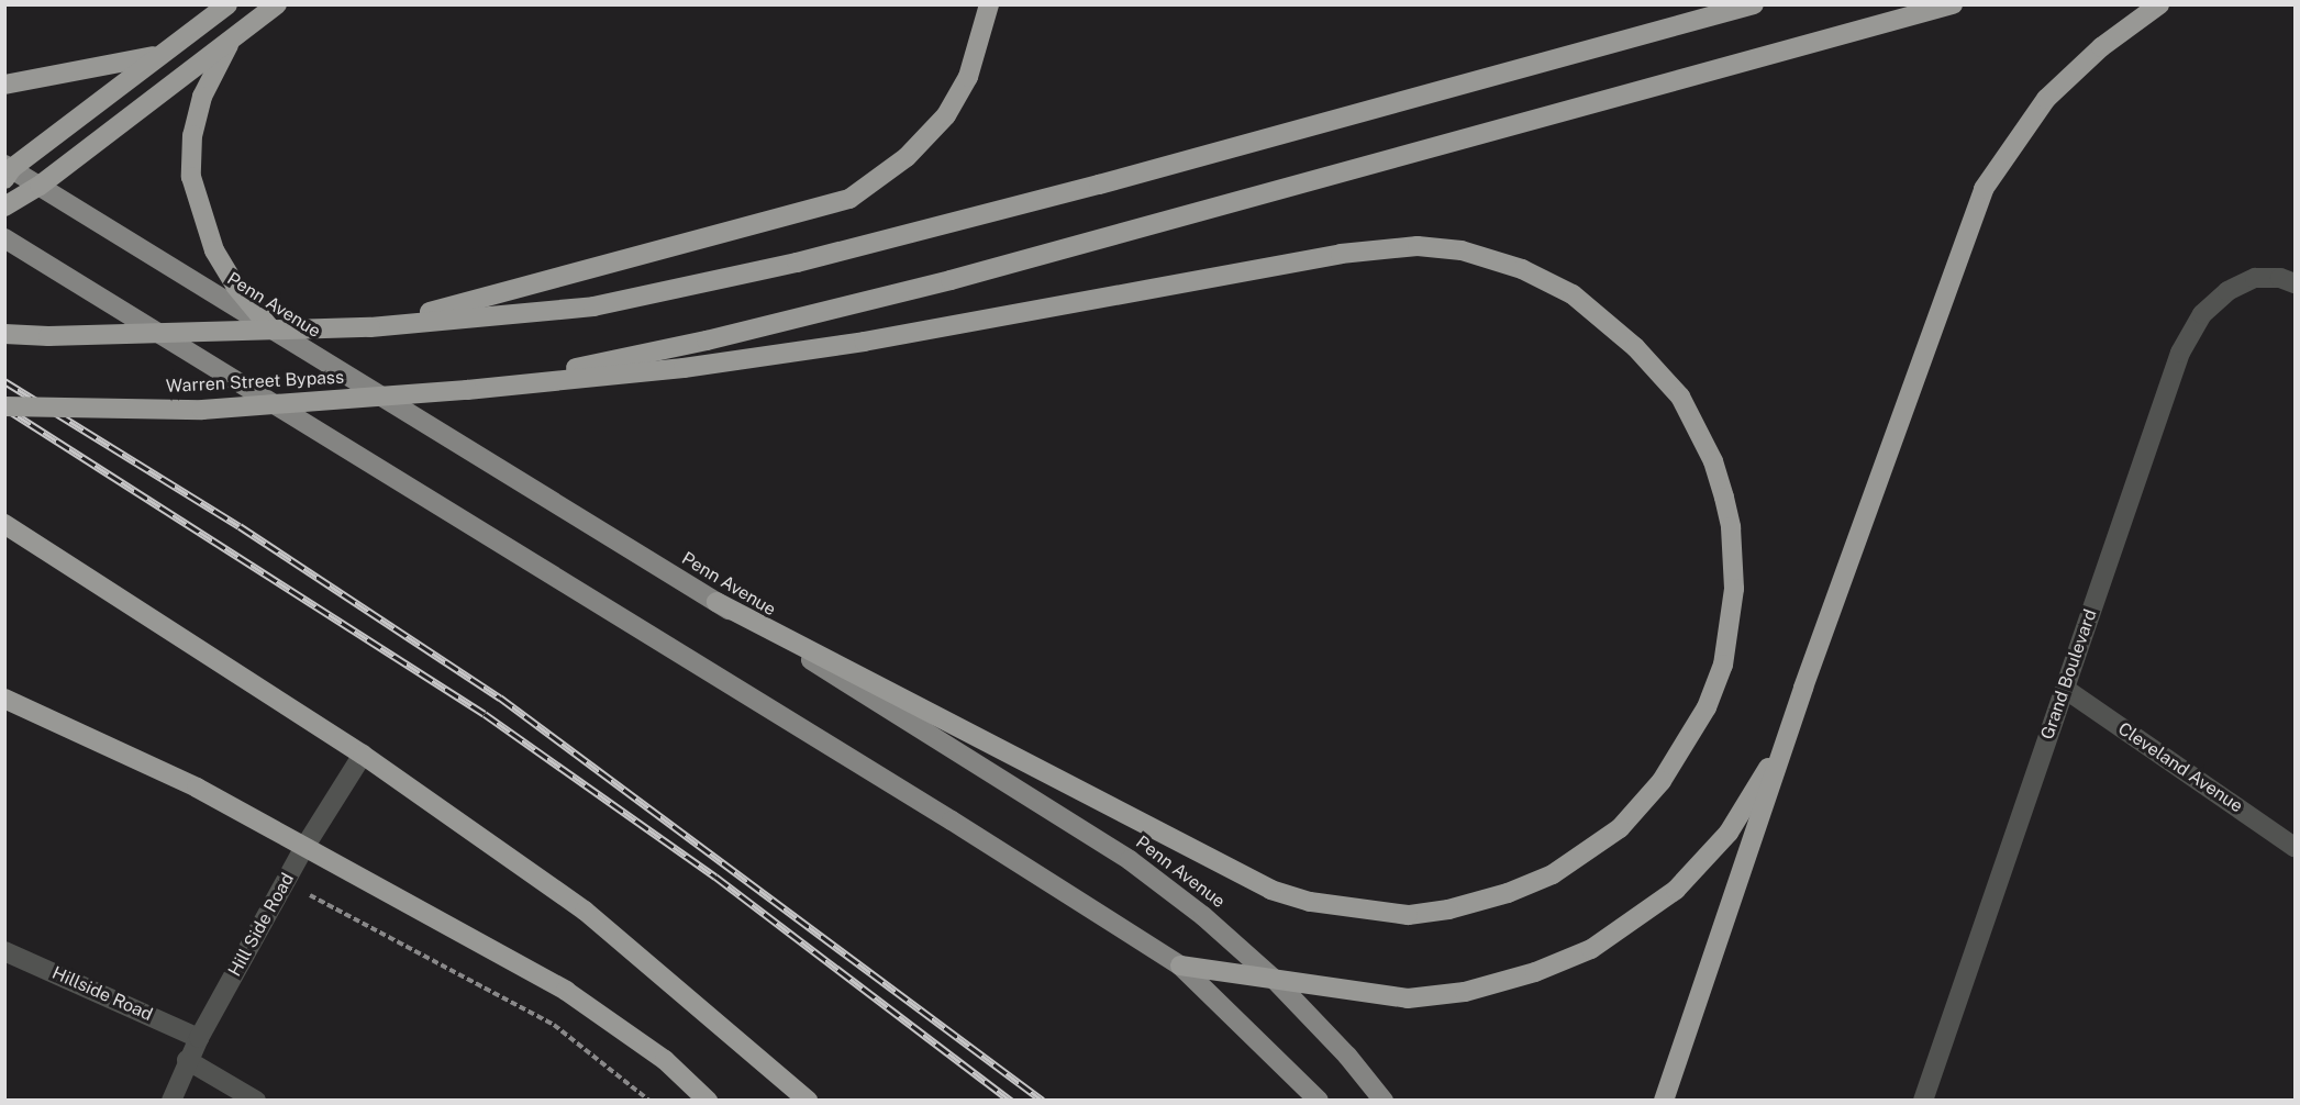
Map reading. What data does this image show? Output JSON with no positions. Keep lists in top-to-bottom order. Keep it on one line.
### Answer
{"streets":{"highway":["Warren Street Bypass"],"main road":["Penn Avenue"],"street":["Grand Boulevard","Cleveland Avenue","Hill Side Road","Hillside Road"]},"crossings":[["Grand Boulevard","Cleveland Avenue"],["Hill Side Road","Hillside Road"]]}
